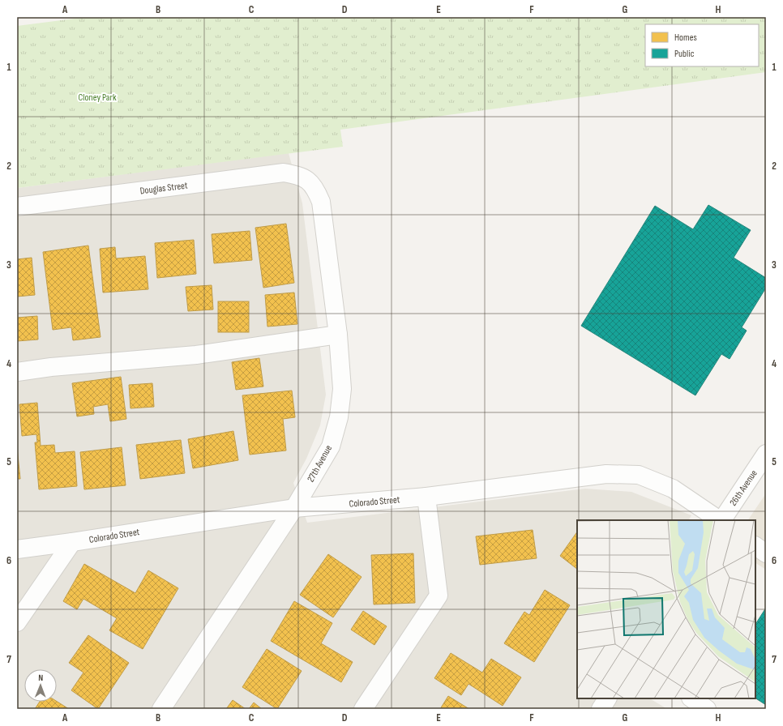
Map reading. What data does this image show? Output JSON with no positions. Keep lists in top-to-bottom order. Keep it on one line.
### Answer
{"streets":{"street":["Douglas Street","27th Avenue","26th Avenue","Colorado Street"]},"crossings":[["Douglas Street","27th Avenue"],["27th Avenue","Colorado Street"]],"parks":["Cloney Park"],"legend":["Homes","Public"],"north":"top","grid":{"columns":["A","B","C","D","E","F","G","H"],"rows":["1","2","3","4","5","6","7"]}}
